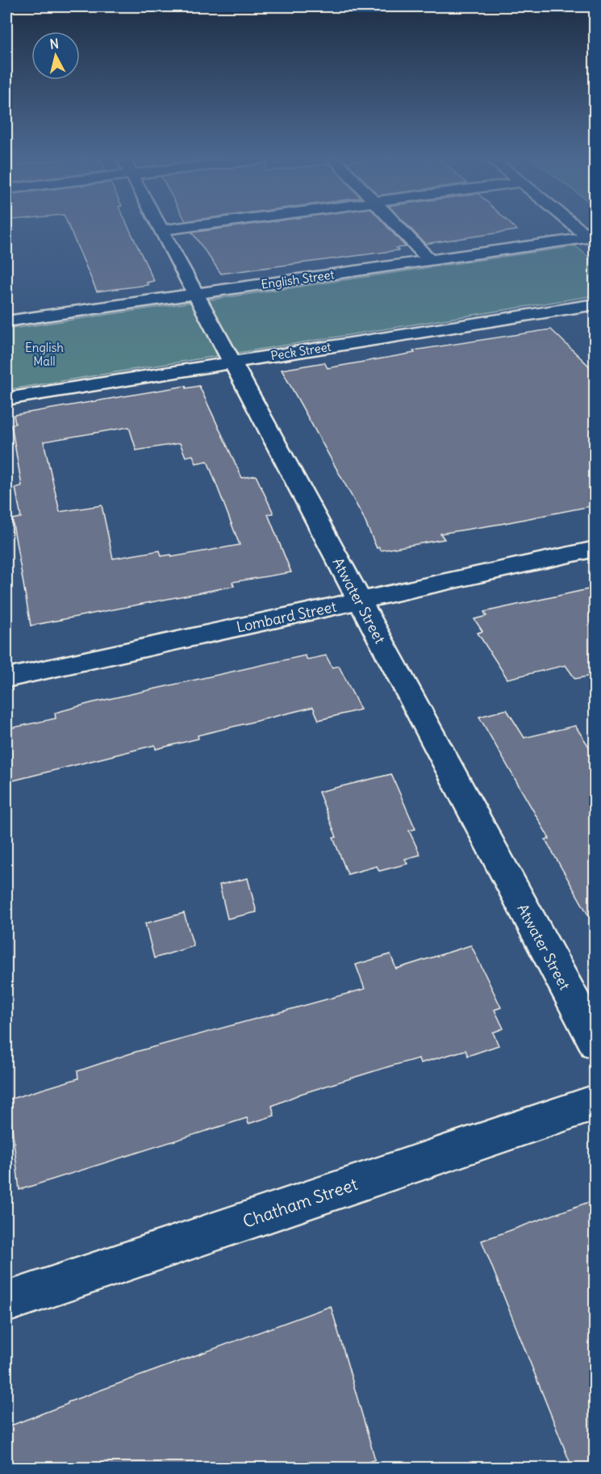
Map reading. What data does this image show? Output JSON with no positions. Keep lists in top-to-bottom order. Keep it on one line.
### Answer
{"streets":{"street":["English Street","Peck Street","Atwater Street","Lombard Street","Chatham Street"]},"crossings":[["English Street","Atwater Street"],["Peck Street","Atwater Street"],["Atwater Street","Lombard Street"]],"parks":["English Mall"],"north":"top"}
